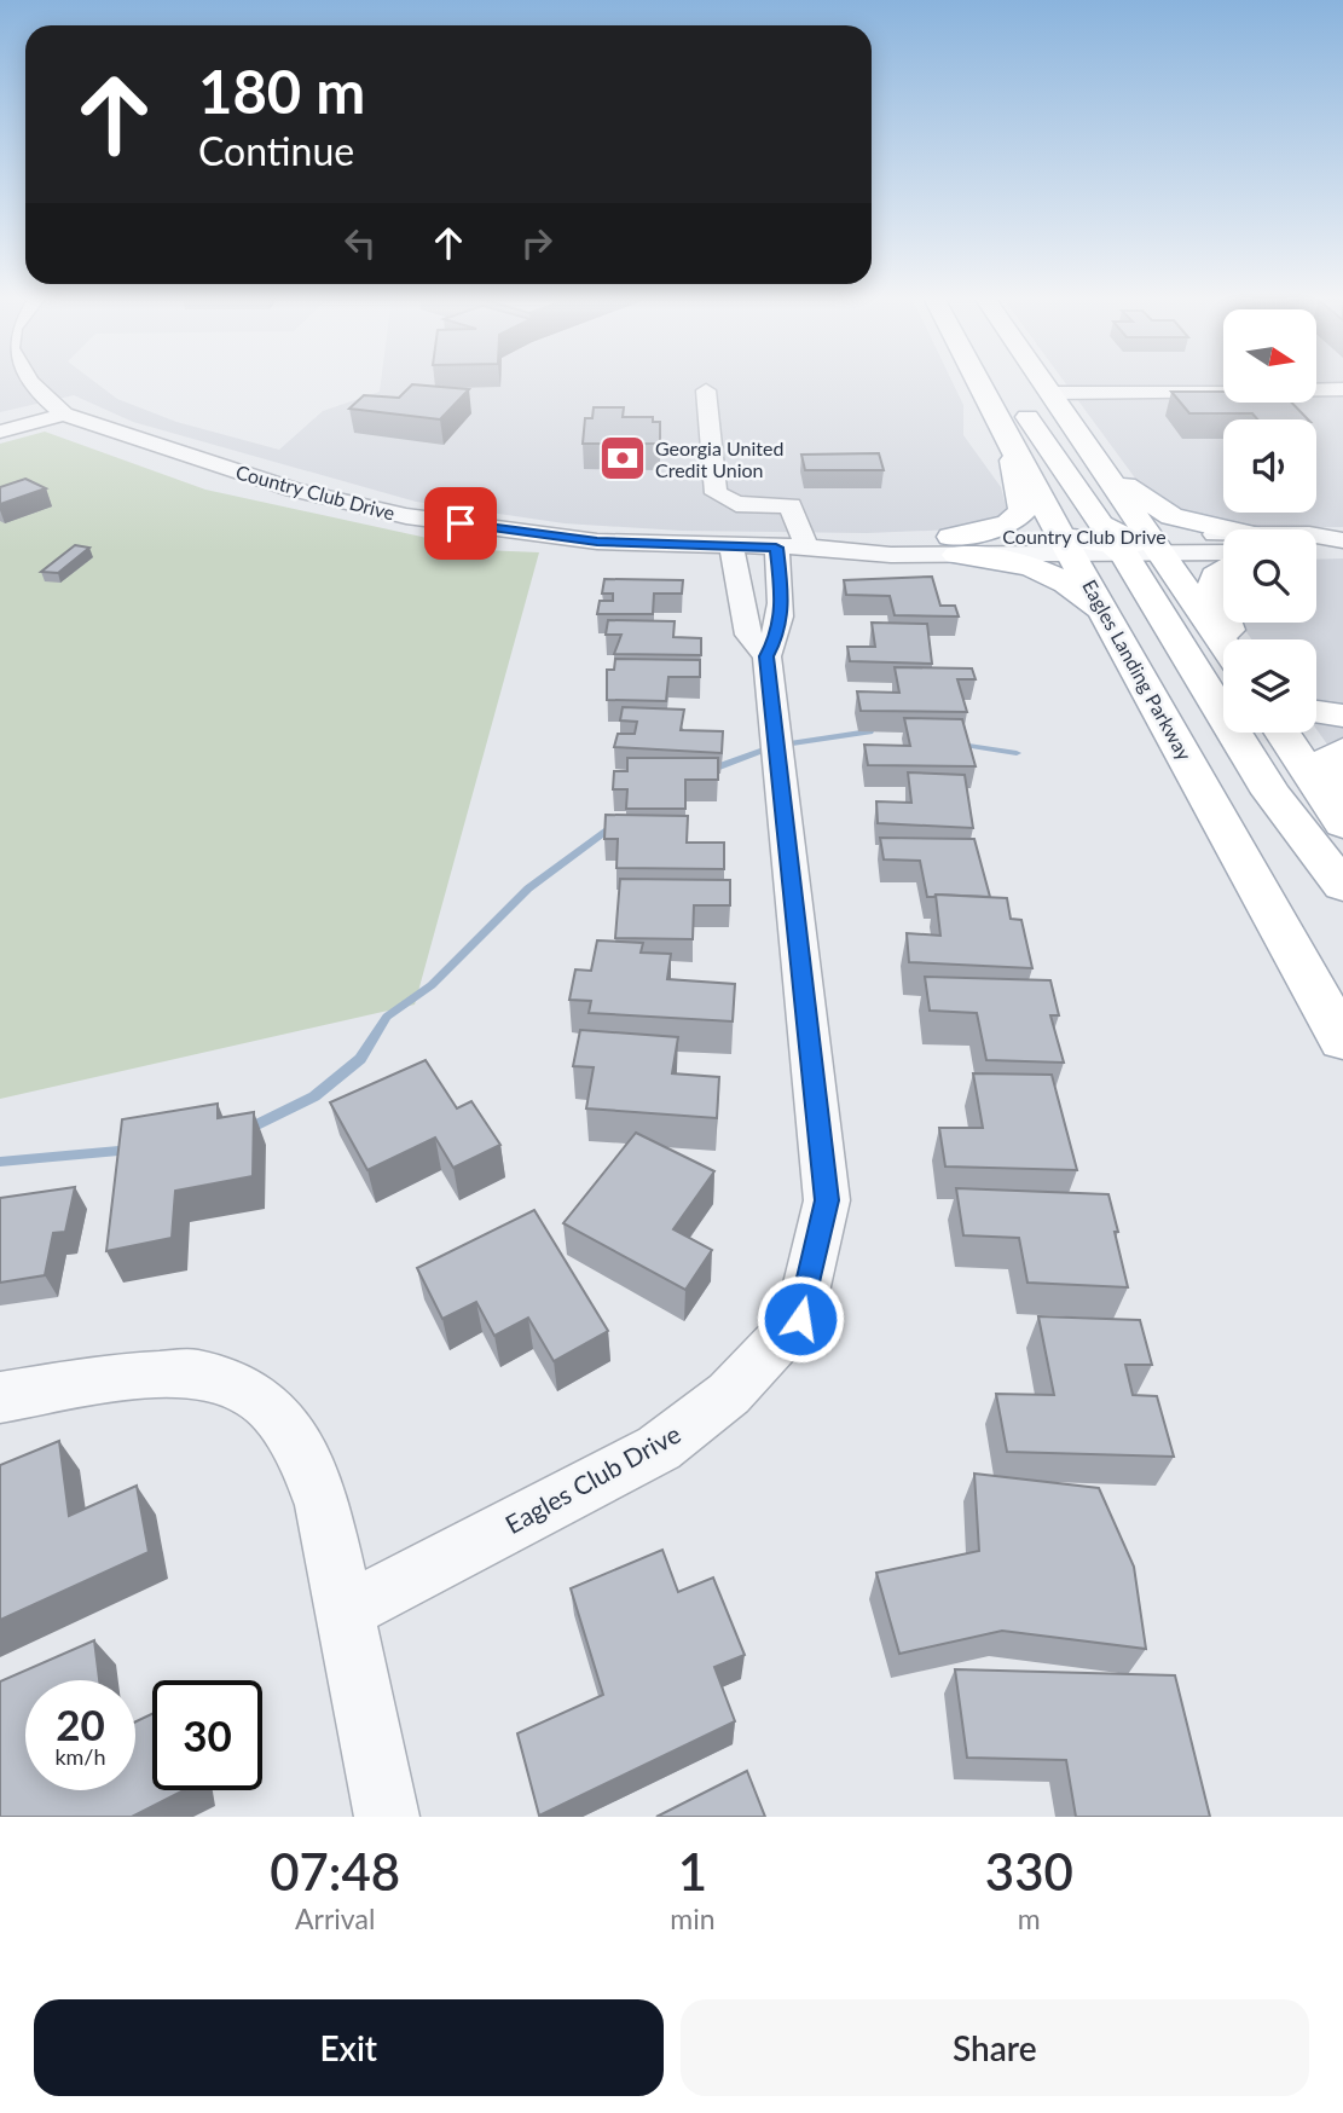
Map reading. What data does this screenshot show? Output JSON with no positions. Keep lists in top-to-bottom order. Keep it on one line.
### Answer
{"streets":{"main road":["Eagles Landing Parkway"],"street":["Country Club Drive","Eagles Club Drive"]},"crossings":[["Country Club Drive","Eagles Landing Parkway"]],"places":{"bank":["Georgia United Credit Union"]},"north":"right","page":{"turn":["180 m","Continue"],"speed":"20 km/h","limit":"30","eta":["07:48","Arrival","1","min","330","m"],"buttons":["Exit","Share"]}}
